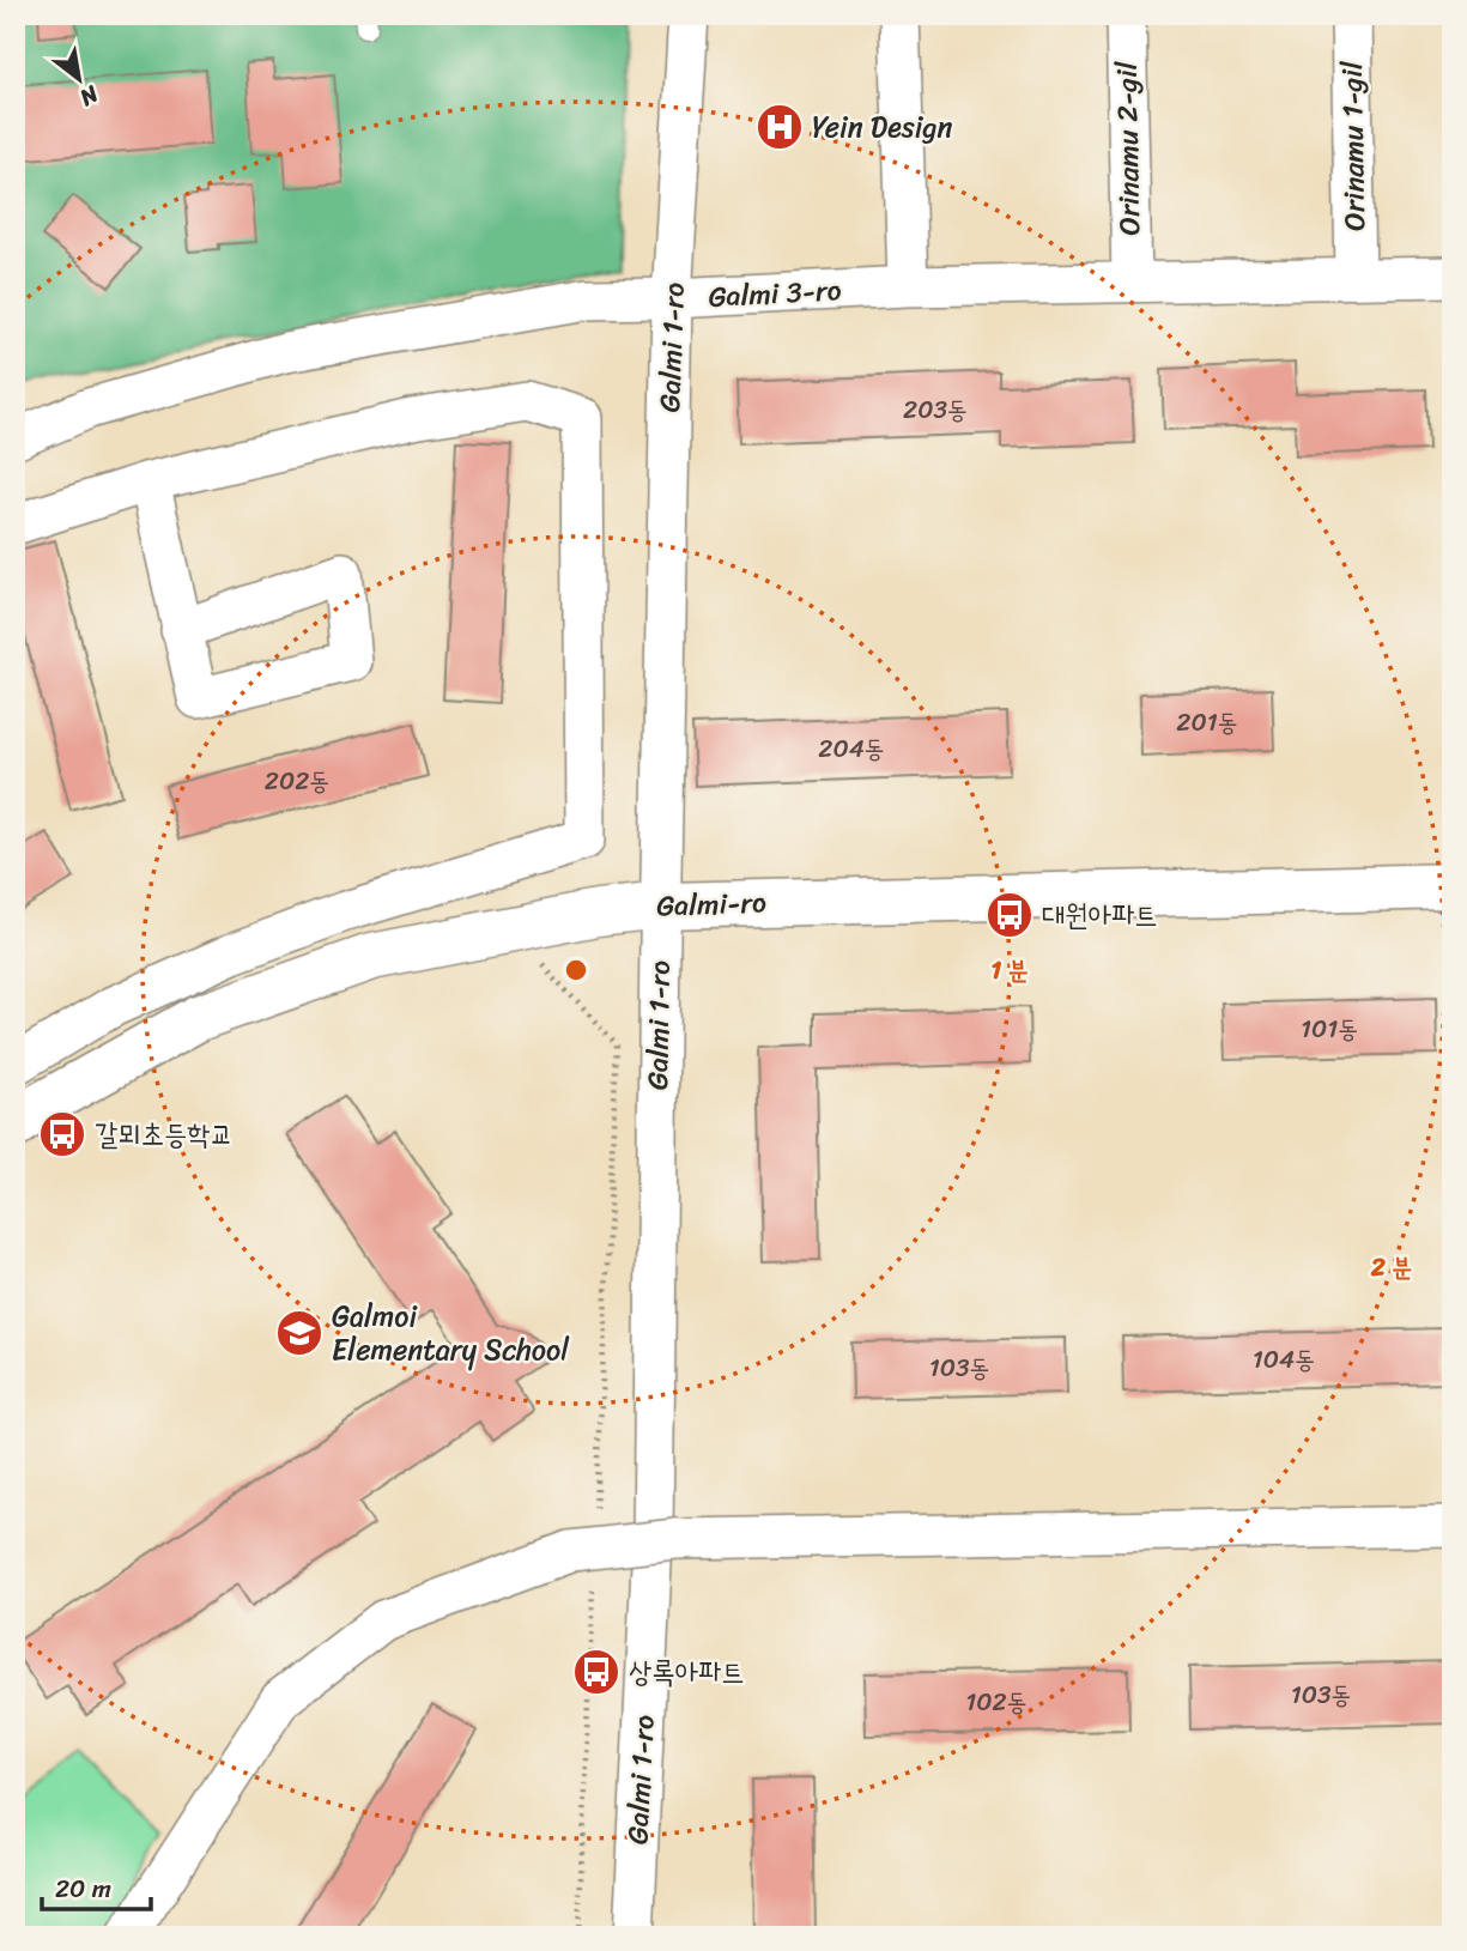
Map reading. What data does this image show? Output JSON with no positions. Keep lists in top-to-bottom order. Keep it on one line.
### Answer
{"streets":{"street":["Orinamu 1-gil","Orinamu 2-gil","Galmi 3-ro","Galmi 1-ro","Galmi-ro"]},"crossings":[["Orinamu 1-gil","Galmi 3-ro"],["Orinamu 2-gil","Galmi 3-ro"],["Galmi 3-ro","Galmi 1-ro"],["Galmi 1-ro","Galmi-ro"]],"places":{"hospital":["Yein Design"],"bus stop":["대원아파트","갈뫼초등학교","상록아파트"],"school or university":["Galmoi Elementary School"]},"house_numbers":["203동","201동","204동","202동","101동","104동","103동","103동","102동"],"scale_bar":"20 m","north":"bottom right","rings":["1 분","2 분"]}
